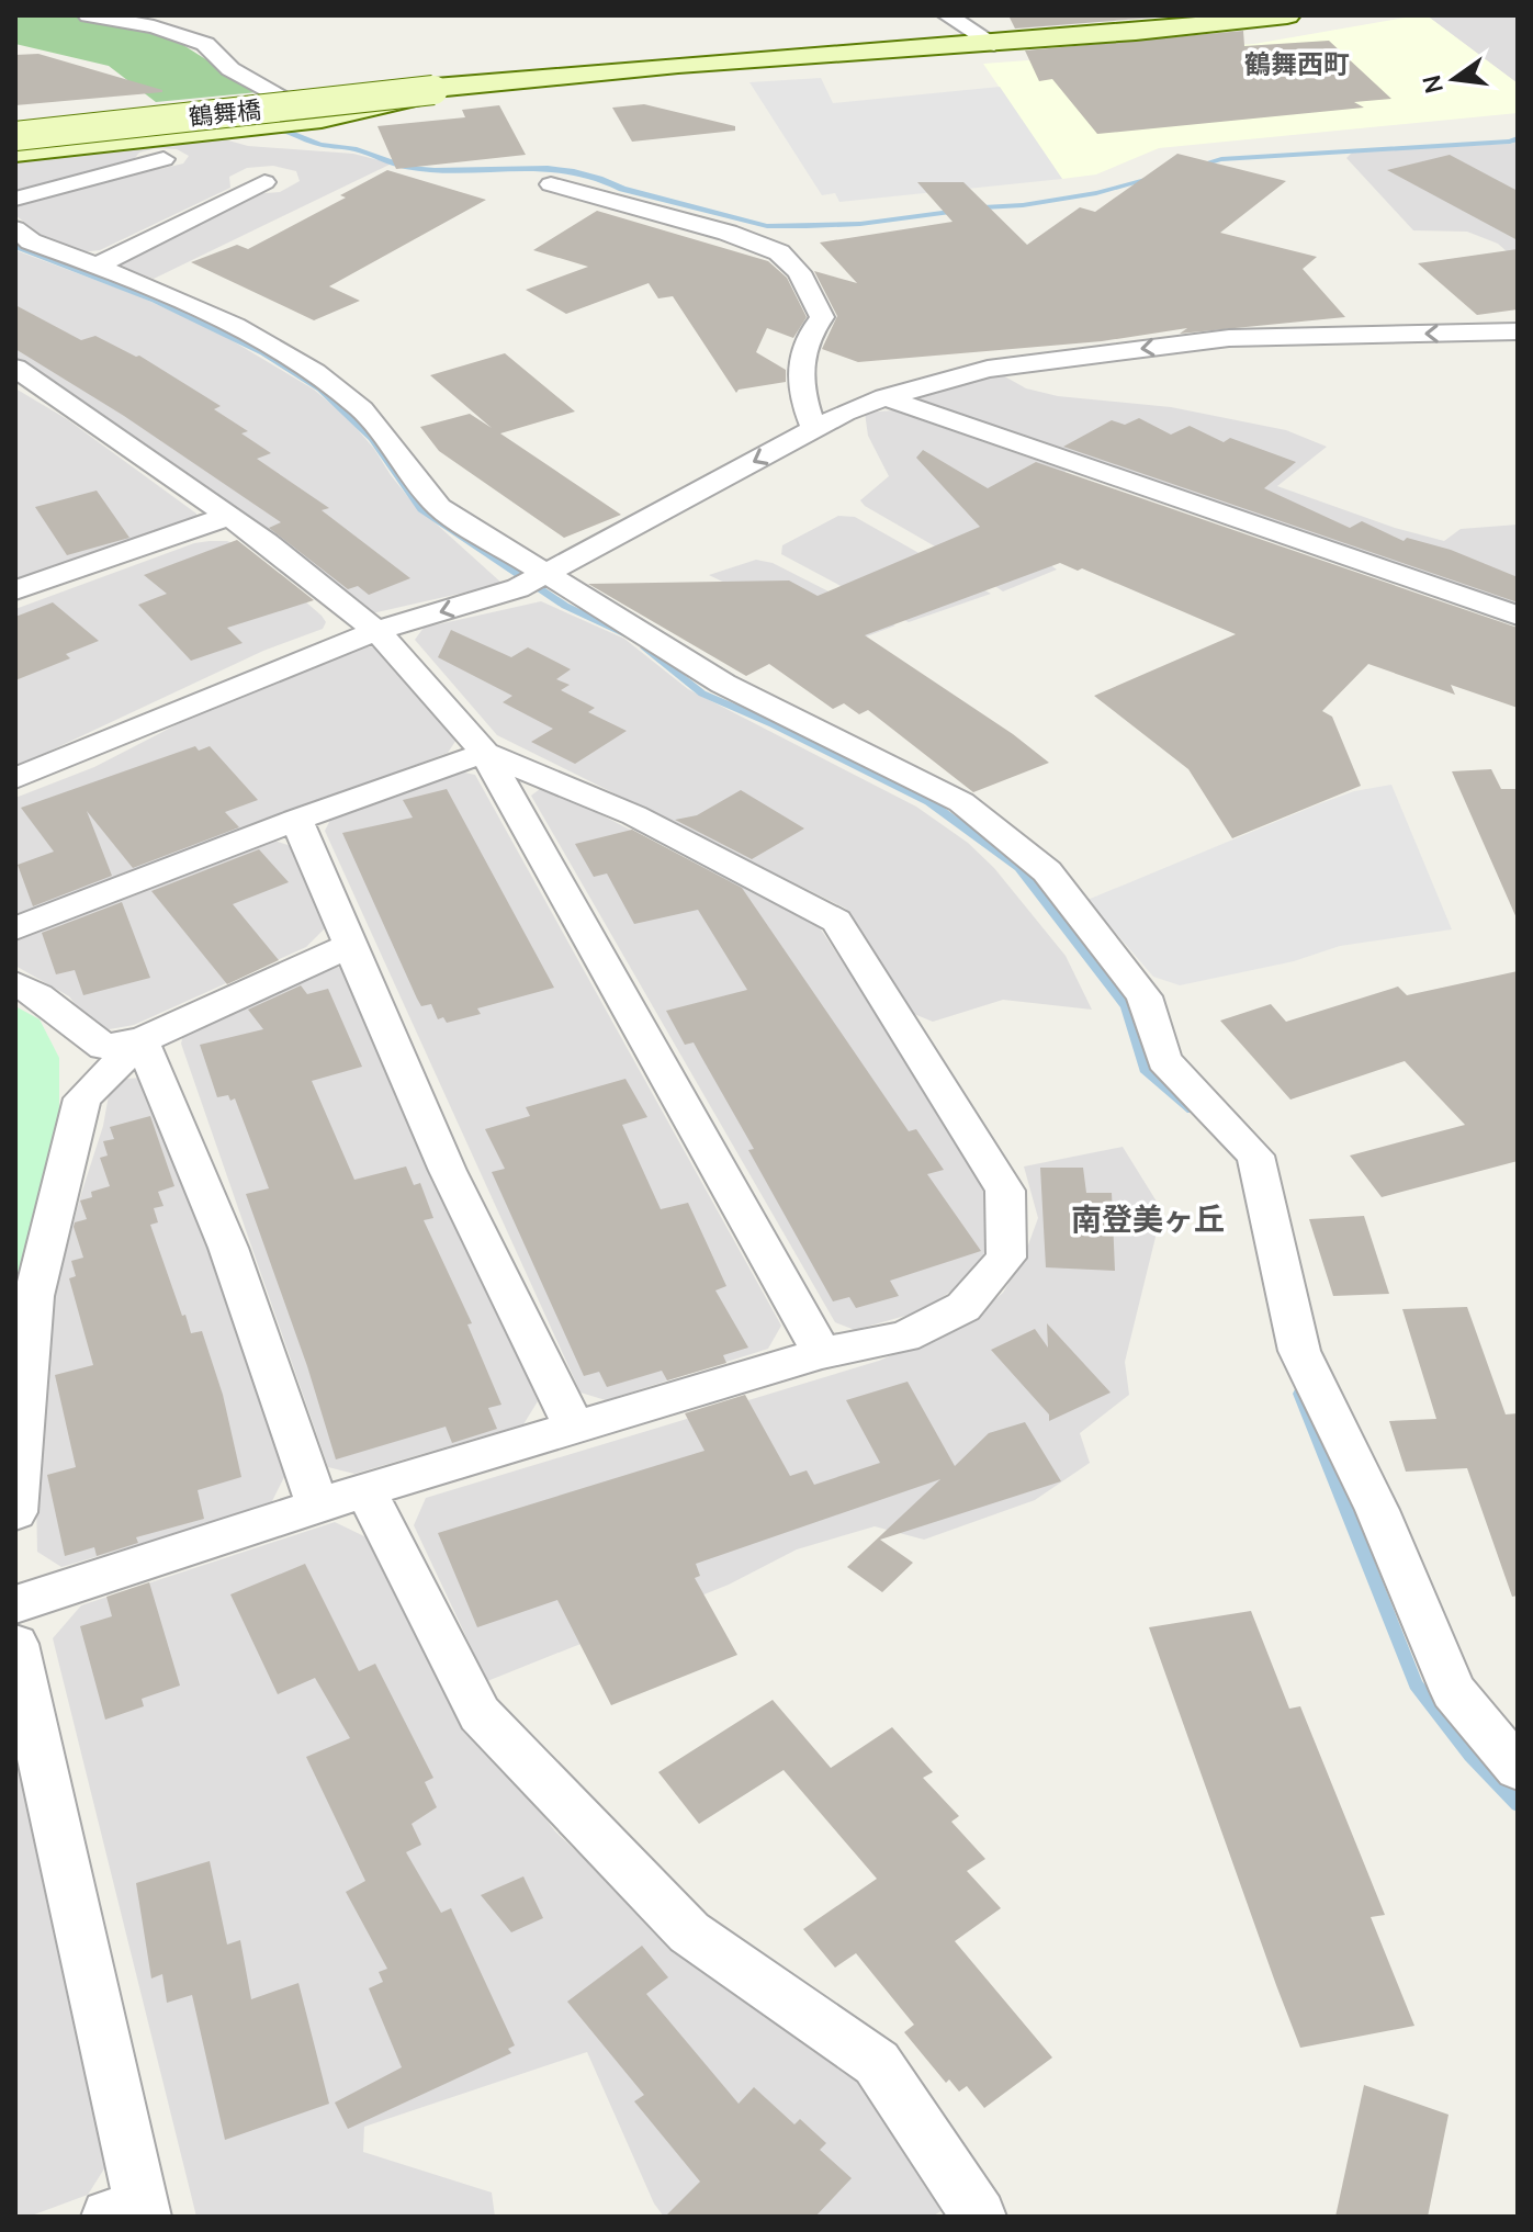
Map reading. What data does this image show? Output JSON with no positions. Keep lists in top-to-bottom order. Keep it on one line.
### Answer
{"streets":{"street":["鶴舞橋"]},"districts":["鶴舞西町","南登美ヶ丘"],"north":"left"}
